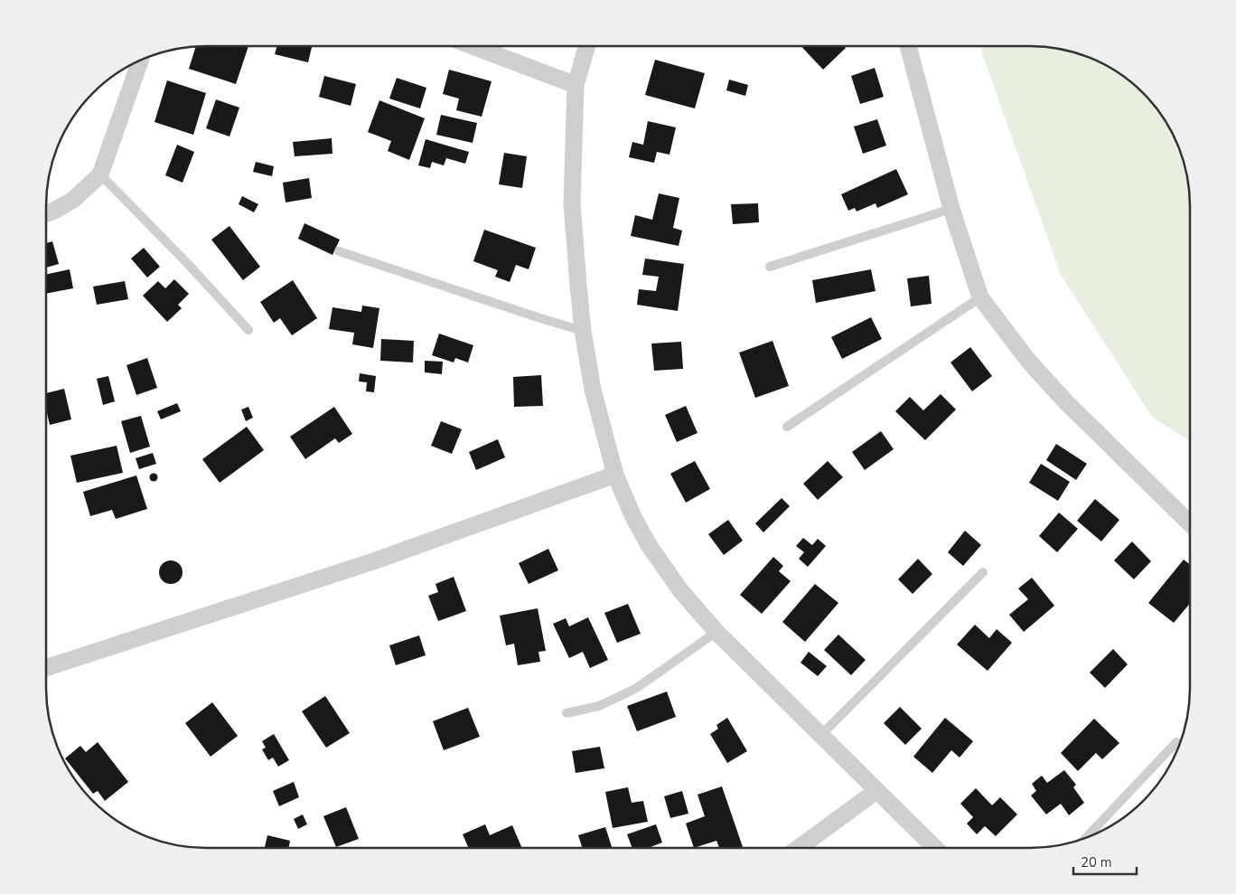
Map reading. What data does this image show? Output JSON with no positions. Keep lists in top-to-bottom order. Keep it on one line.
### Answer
{"scale_bar":"20 m"}
